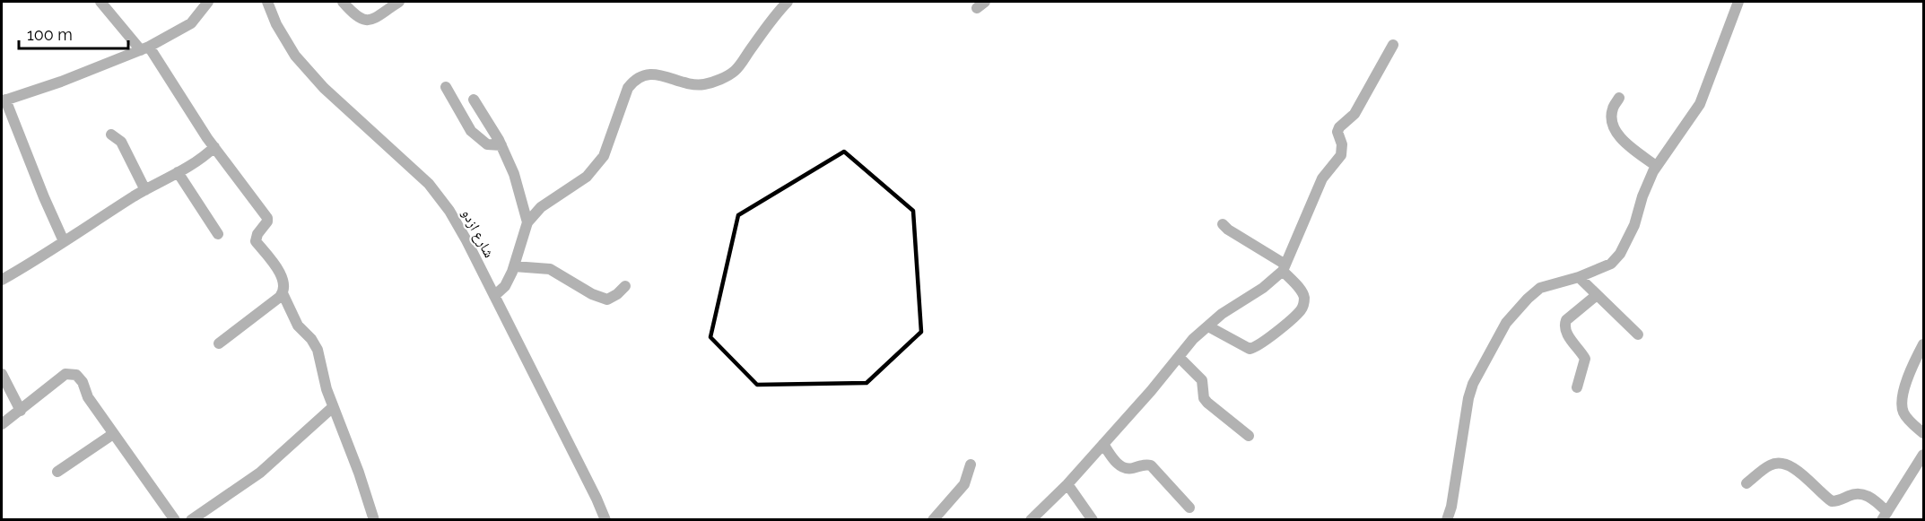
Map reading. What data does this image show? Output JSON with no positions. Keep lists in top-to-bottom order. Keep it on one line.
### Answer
{"streets":{"street":["شارع ازدو"]},"scale_bar":"100 m"}
